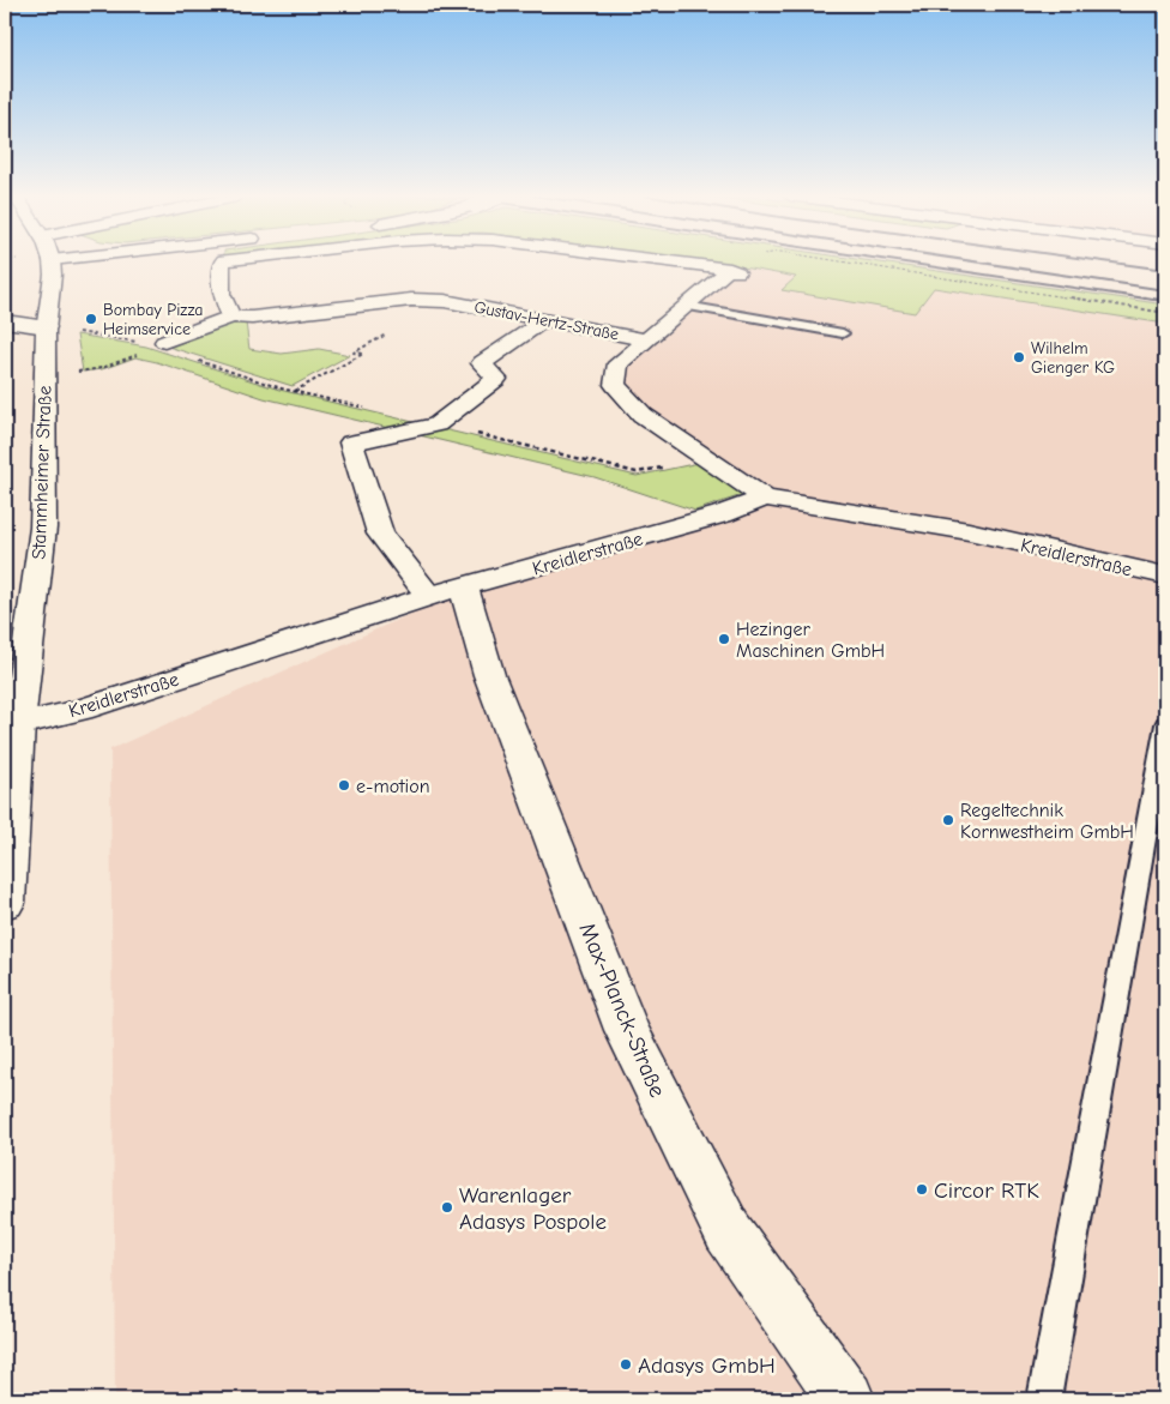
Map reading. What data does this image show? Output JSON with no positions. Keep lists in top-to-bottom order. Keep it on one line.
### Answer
{"streets":{"street":["Gustav-Hertz-Straße","Stammheimer Straße","Kreidlerstraße","Max-Planck-Straße"]},"crossings":[["Stammheimer Straße","Kreidlerstraße"],["Kreidlerstraße","Max-Planck-Straße"]],"places":["Bombay Pizza Heimservice","Wilhelm Gienger KG","Hezinger Maschinen GmbH","e-motion","Regeltechnik Kornwestheim GmbH","Circor RTK","Warenlager Adasys Pospole","Adasys GmbH"]}
